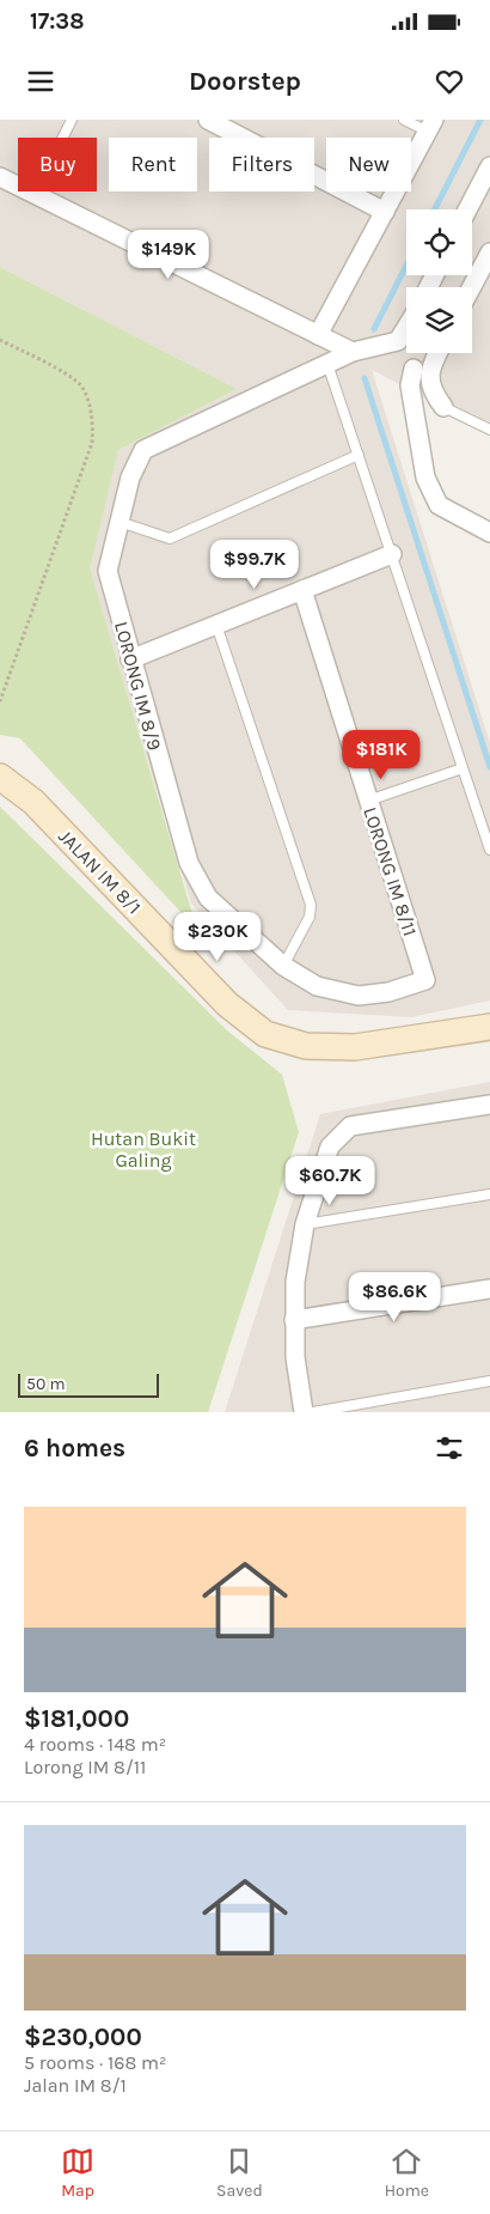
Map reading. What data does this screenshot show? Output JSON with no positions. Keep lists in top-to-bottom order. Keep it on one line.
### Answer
{"streets":{"street":["LORONG IM 8/9","JALAN IM 8/1","LORONG IM 8/11"]},"crossings":[["LORONG IM 8/9","LORONG IM 8/11"]],"parks":["Hutan Bukit Galing"],"scale_bar":"50 m","page":{"status":"17:38","header":"Doorstep","chip":["Buy","Rent","Filters","New"],"price":["$149K","$99.7K","$181K","$230K","$60.7K","$86.6K"],"scale":"50 m","heading":"6 homes","list":[{"name":"$181,000","note":"4 rooms · 148 m² · Lorong IM 8/11"},{"name":"$230,000","note":"5 rooms · 168 m² · Jalan IM 8/1"}],"tabs":["Map","Saved","Home"]}}
